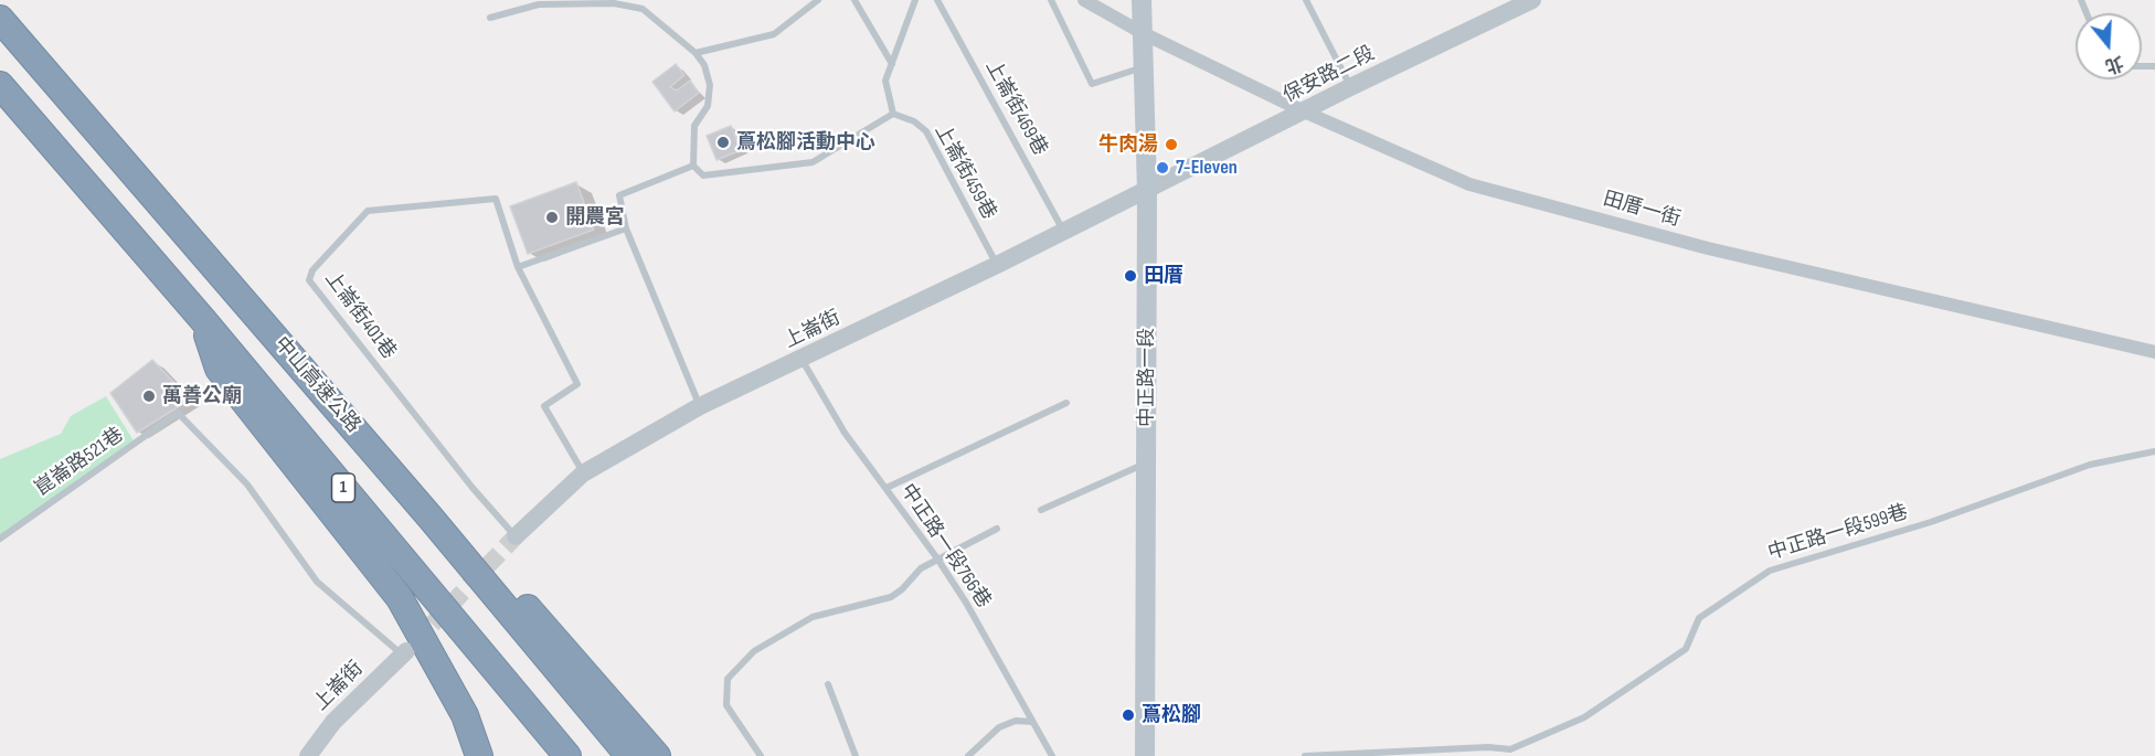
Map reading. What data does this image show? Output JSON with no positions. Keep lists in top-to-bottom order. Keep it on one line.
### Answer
{"streets":{"highway":["中山高速公路","1"],"main road":["中正路一段"],"street":["保安路二段","田厝一街","上崙街"],"lane":["上崙街469巷","上崙街459巷","上崙街401巷","崑崙路521巷","中正路一段599巷","中正路一段766巷"]},"crossings":[["保安路二段","田厝一街"],["保安路二段","上崙街"],["保安路二段","中正路一段"],["上崙街469巷","上崙街"],["上崙街459巷","上崙街"],["田厝一街","中正路一段"],["上崙街401巷","上崙街"],["上崙街","中正路一段"],["上崙街","崑崙路521巷"],["上崙街","中正路一段766巷"]],"places":["蔦松腳活動中心","牛肉湯","7-Eleven","開農宮","田厝","萬善公廟","蔦松腳"],"north":"bottom"}
